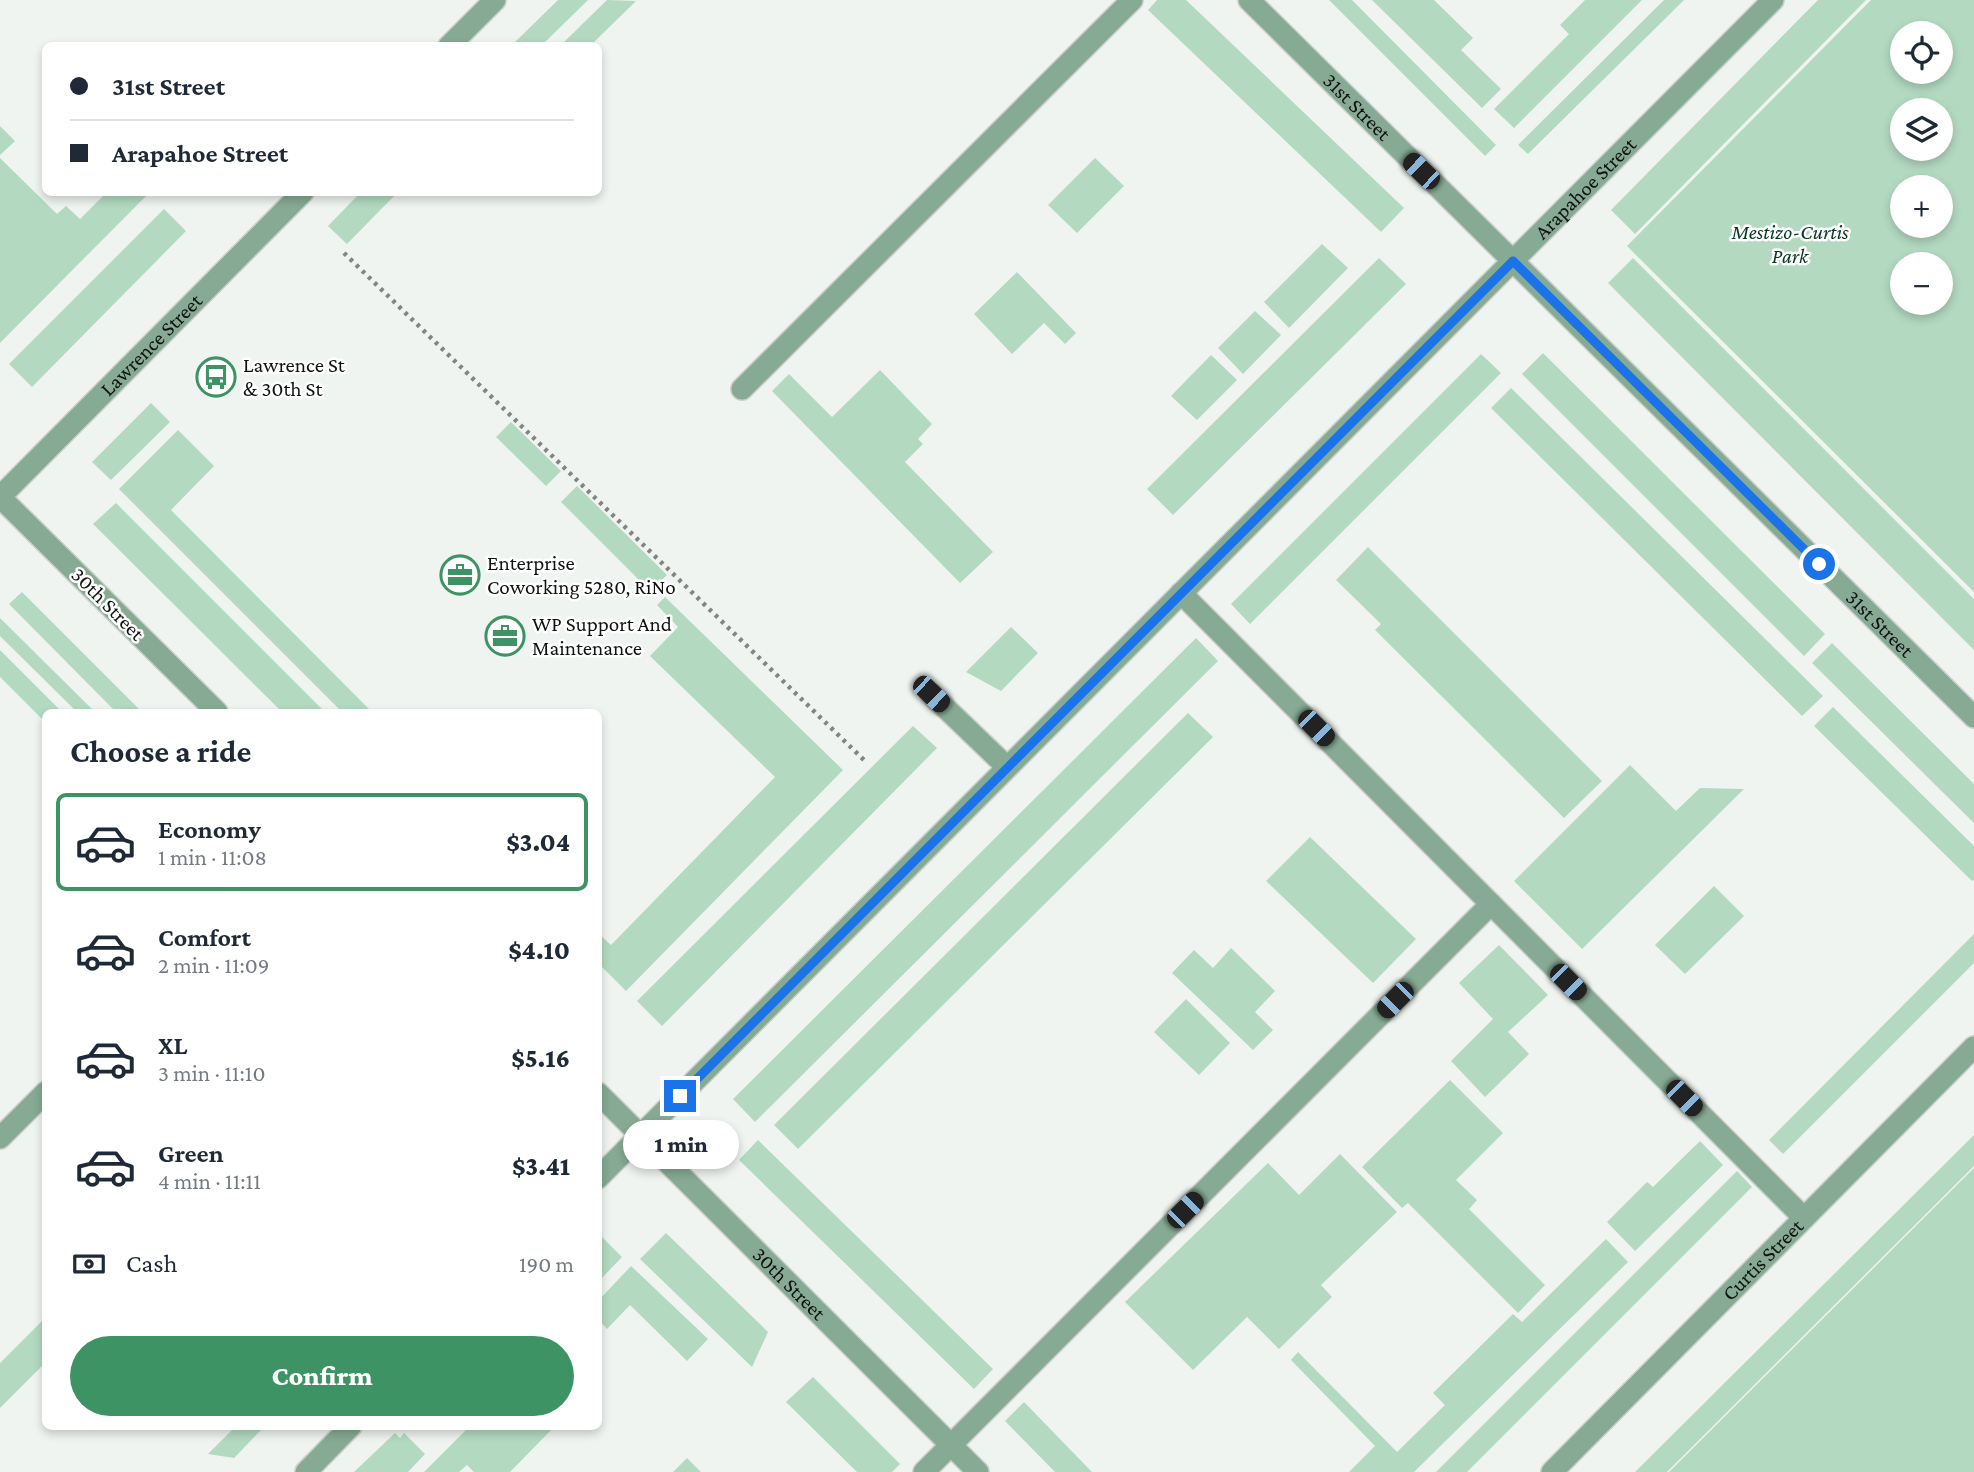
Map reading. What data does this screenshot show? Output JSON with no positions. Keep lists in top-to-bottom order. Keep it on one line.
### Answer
{"streets":{"street":["31st Street","Arapahoe Street","Lawrence Street","30th Street","Curtis Street"]},"crossings":[["31st Street","Arapahoe Street"],["Arapahoe Street","30th Street"],["Lawrence Street","30th Street"]],"parks":["Mestizo-Curtis Park"],"places":{"bus stop":["Lawrence St & 30th St"],"office":["Enterprise Coworking 5280, RiNo","WP Support And Maintenance"]},"page":{"map_buttons":["+","−"],"banner":["31st Street","Arapahoe Street"],"heading":"Choose a ride","list":[{"name":"Economy","note":"1 min · 11:08","value":"$3.04"},{"name":"Comfort","note":"2 min · 11:09","value":"$4.10"},{"name":"XL","note":"3 min · 11:10","value":"$5.16"},{"name":"Green","note":"4 min · 11:11","value":"$3.41"}],"bubble":"1 min","pay":["Cash","190 m"],"buttons":"Confirm"}}
